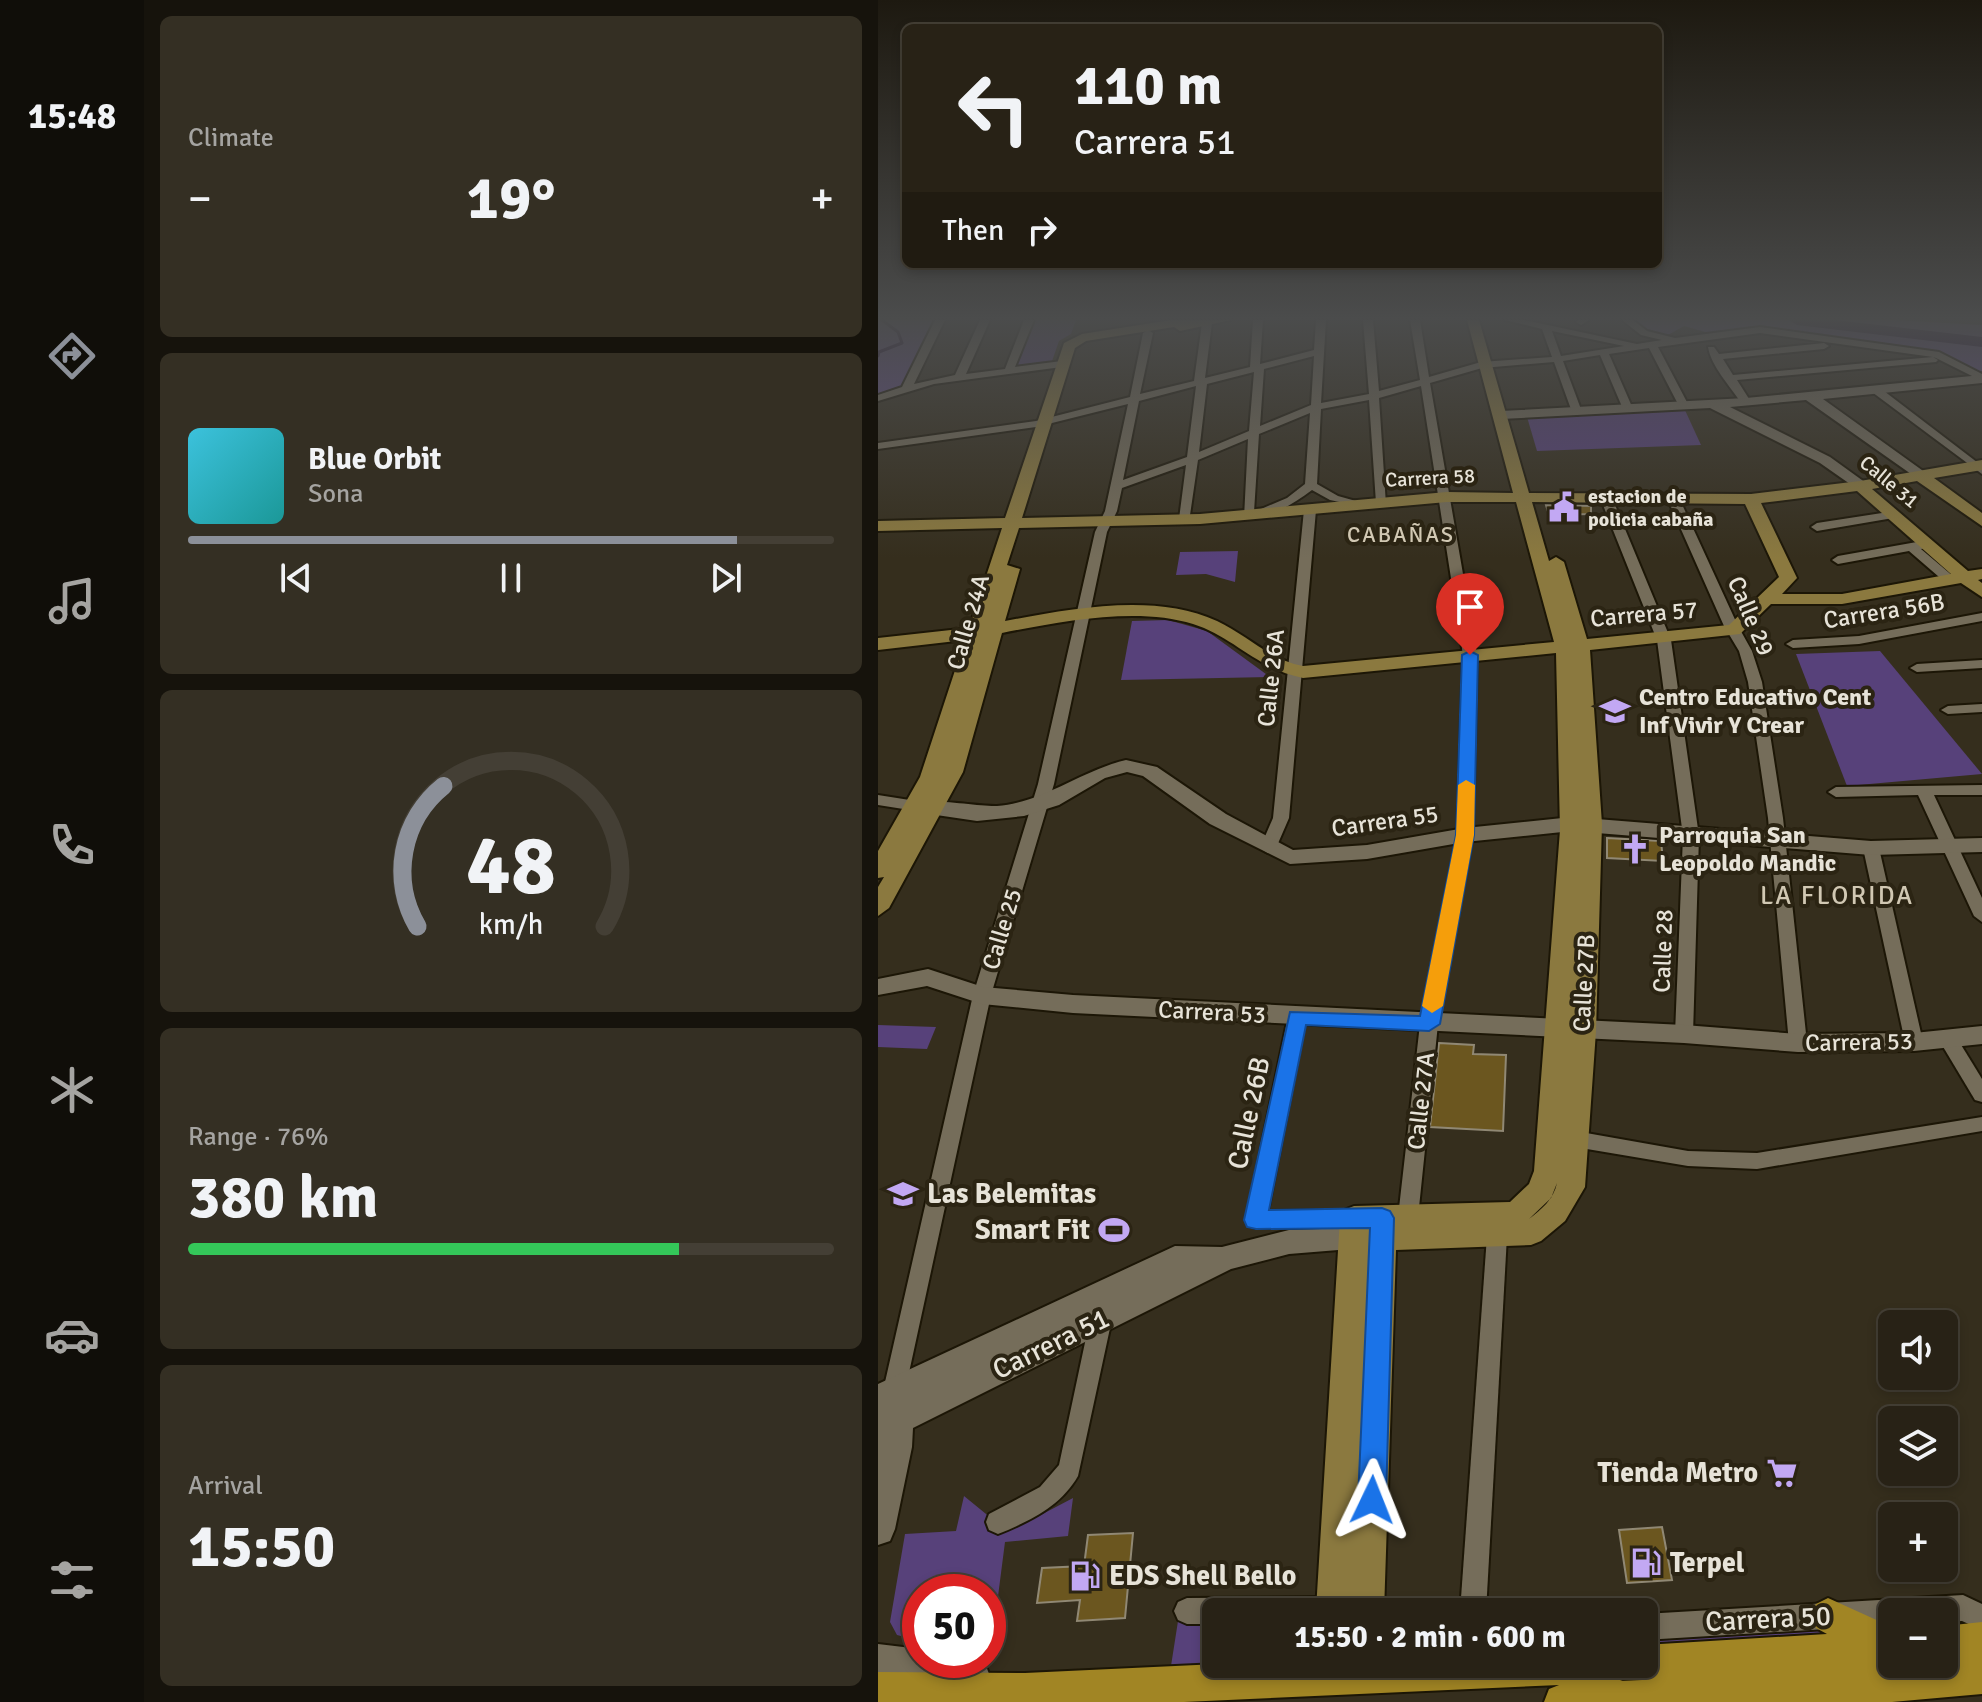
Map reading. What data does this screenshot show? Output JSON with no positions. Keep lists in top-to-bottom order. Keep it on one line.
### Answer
{"streets":{"main road":["Carrera 58","Calle 31","Carrera 57","Calle 24A","Calle 27B","Calle 27A","Carrera 51"],"street":["Carrera 56B","Calle 29","Calle 26A","Carrera 55","Calle 25","Calle 28","Carrera 53","Calle 26B","Carrera 50"]},"crossings":[["Carrera 58","Calle 31"],["Carrera 58","Calle 29"],["Carrera 58","Calle 24A"],["Carrera 58","Calle 26A"],["Carrera 58","Calle 25"],["Carrera 58","Calle 28"],["Carrera 58","Calle 27B"],["Carrera 58","Calle 27A"],["Carrera 57","Calle 29"],["Carrera 57","Calle 26A"],["Carrera 57","Calle 28"],["Carrera 57","Calle 27B"],["Carrera 57","Calle 27A"],["Calle 29","Carrera 55"],["Calle 29","Carrera 53"],["Calle 24A","Carrera 55"],["Calle 26A","Carrera 55"],["Carrera 55","Calle 25"],["Carrera 55","Calle 28"],["Carrera 55","Calle 27B"],["Carrera 55","Calle 27A"],["Calle 25","Carrera 53"],["Calle 25","Carrera 51"],["Calle 28","Carrera 53"],["Calle 27B","Carrera 53"],["Calle 27B","Carrera 51"],["Carrera 53","Calle 27A"],["Carrera 53","Calle 26B"],["Calle 27A","Carrera 51"],["Calle 26B","Carrera 51"]],"districts":["CABAÑAS","LA FLORIDA"],"places":{"public building":["estacion de policia cabaña"],"school or university":["Centro Educativo Cent Inf Vivir Y Crear","Las Belemitas"],"church":["Parroquia San Leopoldo Mandic"],"sports":["Smart Fit"],"supermarket":["Tienda Metro"],"fuel station":["Terpel","EDS Shell Bello"]},"page":{"tabs":"15:48","tile":["Climate",["Range · 76%","380 km"],["Arrival","15:50"]],"turn":["110 m","Carrera 51"],"heat":["−","19°","+"],"then":"Then","song":["Blue Orbit","Sona"],"map_buttons":["+","−"],"limit":"50","trip":"15:50 · 2 min · 600 m","gauge":["48","km/h"]}}
